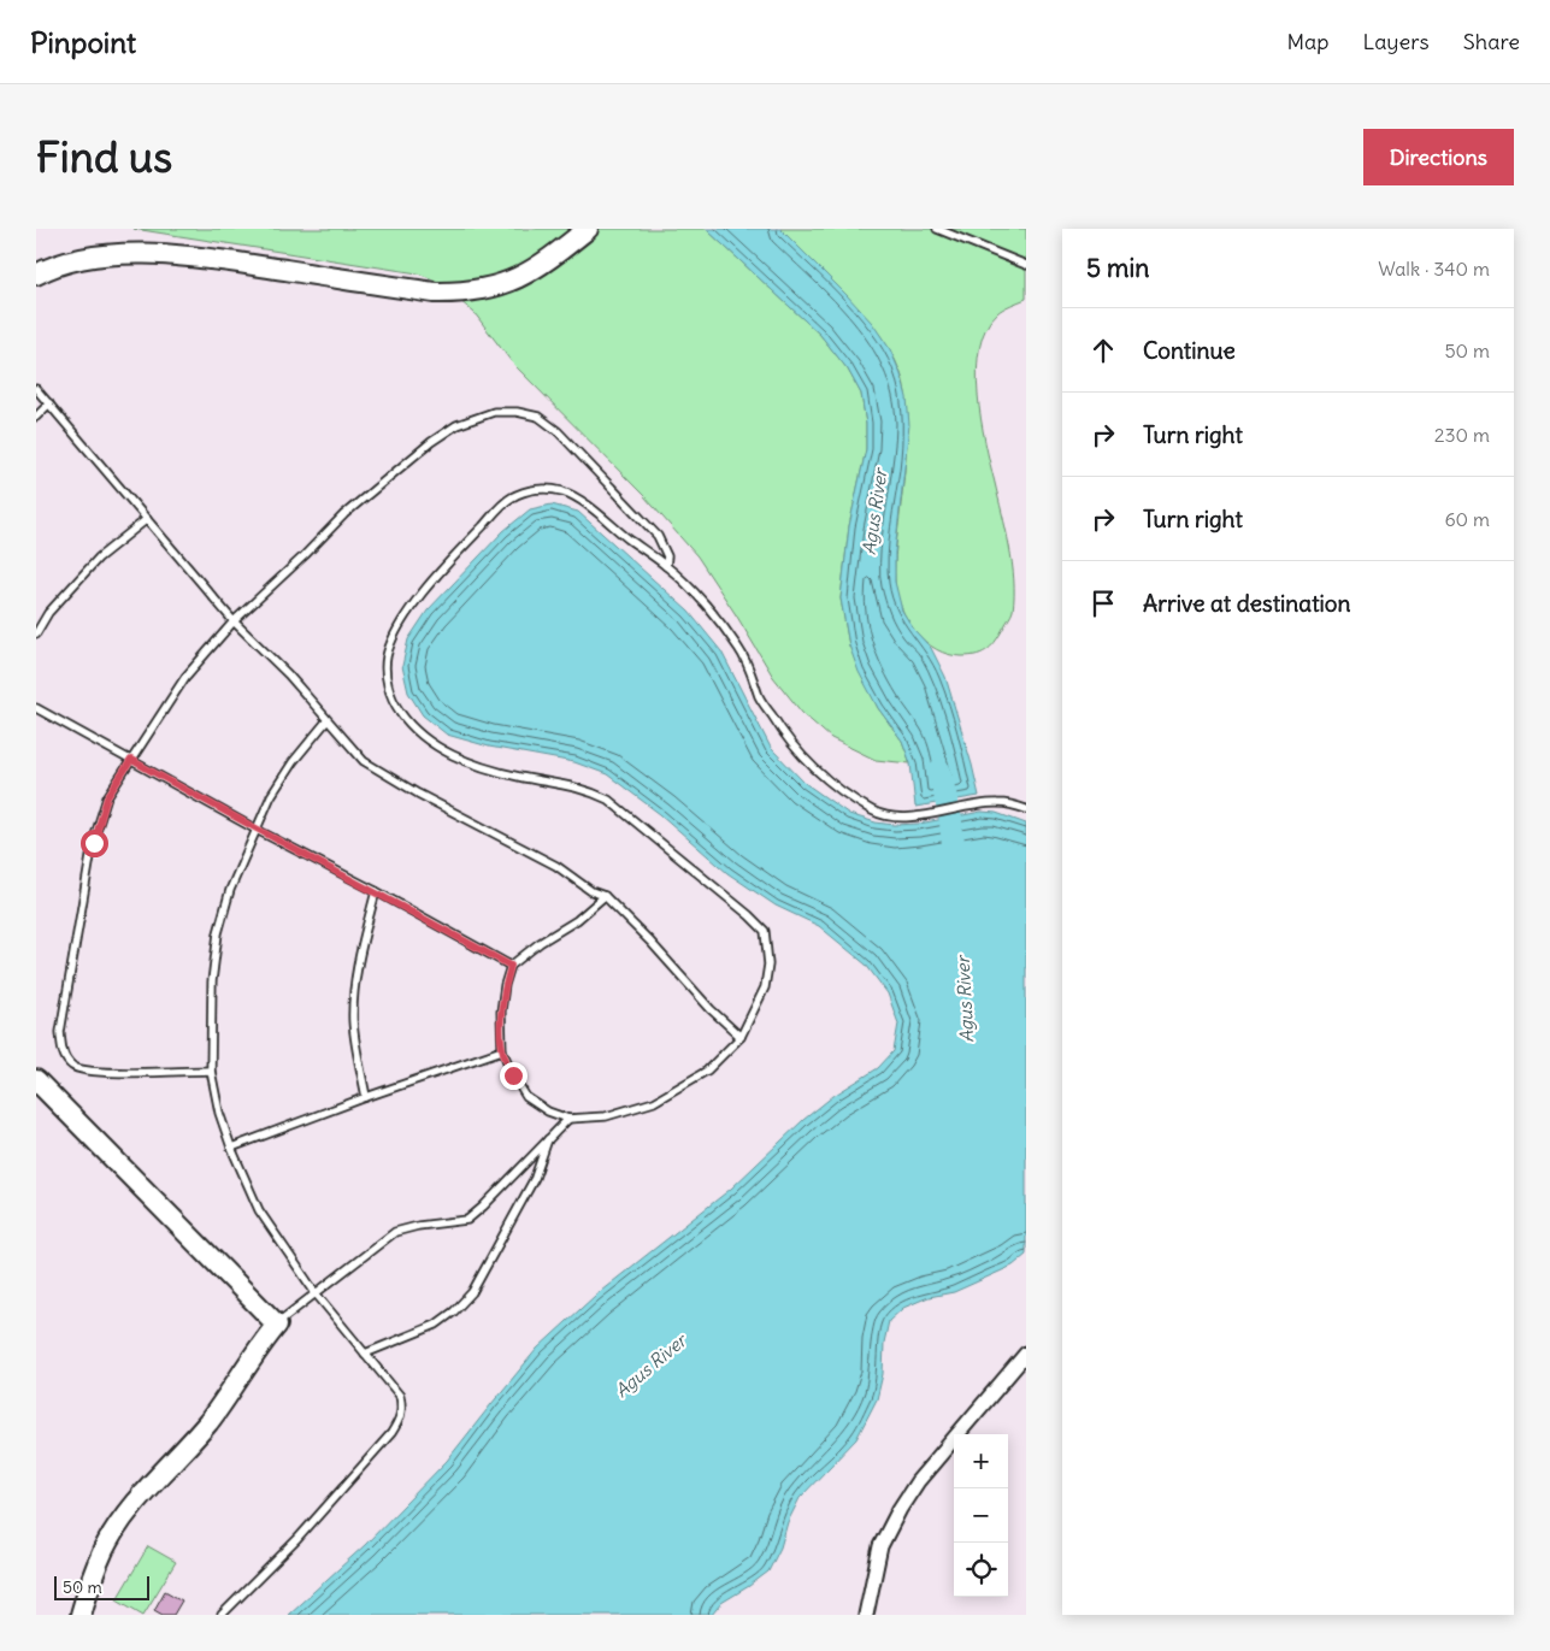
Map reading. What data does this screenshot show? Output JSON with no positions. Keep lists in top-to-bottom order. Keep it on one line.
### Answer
{"water":["Agus River"],"scale_bar":"50 m","page":{"header":"Pinpoint","nav":["Map","Layers","Share"],"buttons":"Directions","title":"Find us","heading":["5 min","Walk · 340 m"],"list":[["Continue","50 m"],["Turn right","230 m"],["Turn right","60 m"],"Arrive at destination"],"map_buttons":["+","−"],"scale":"50 m"}}
